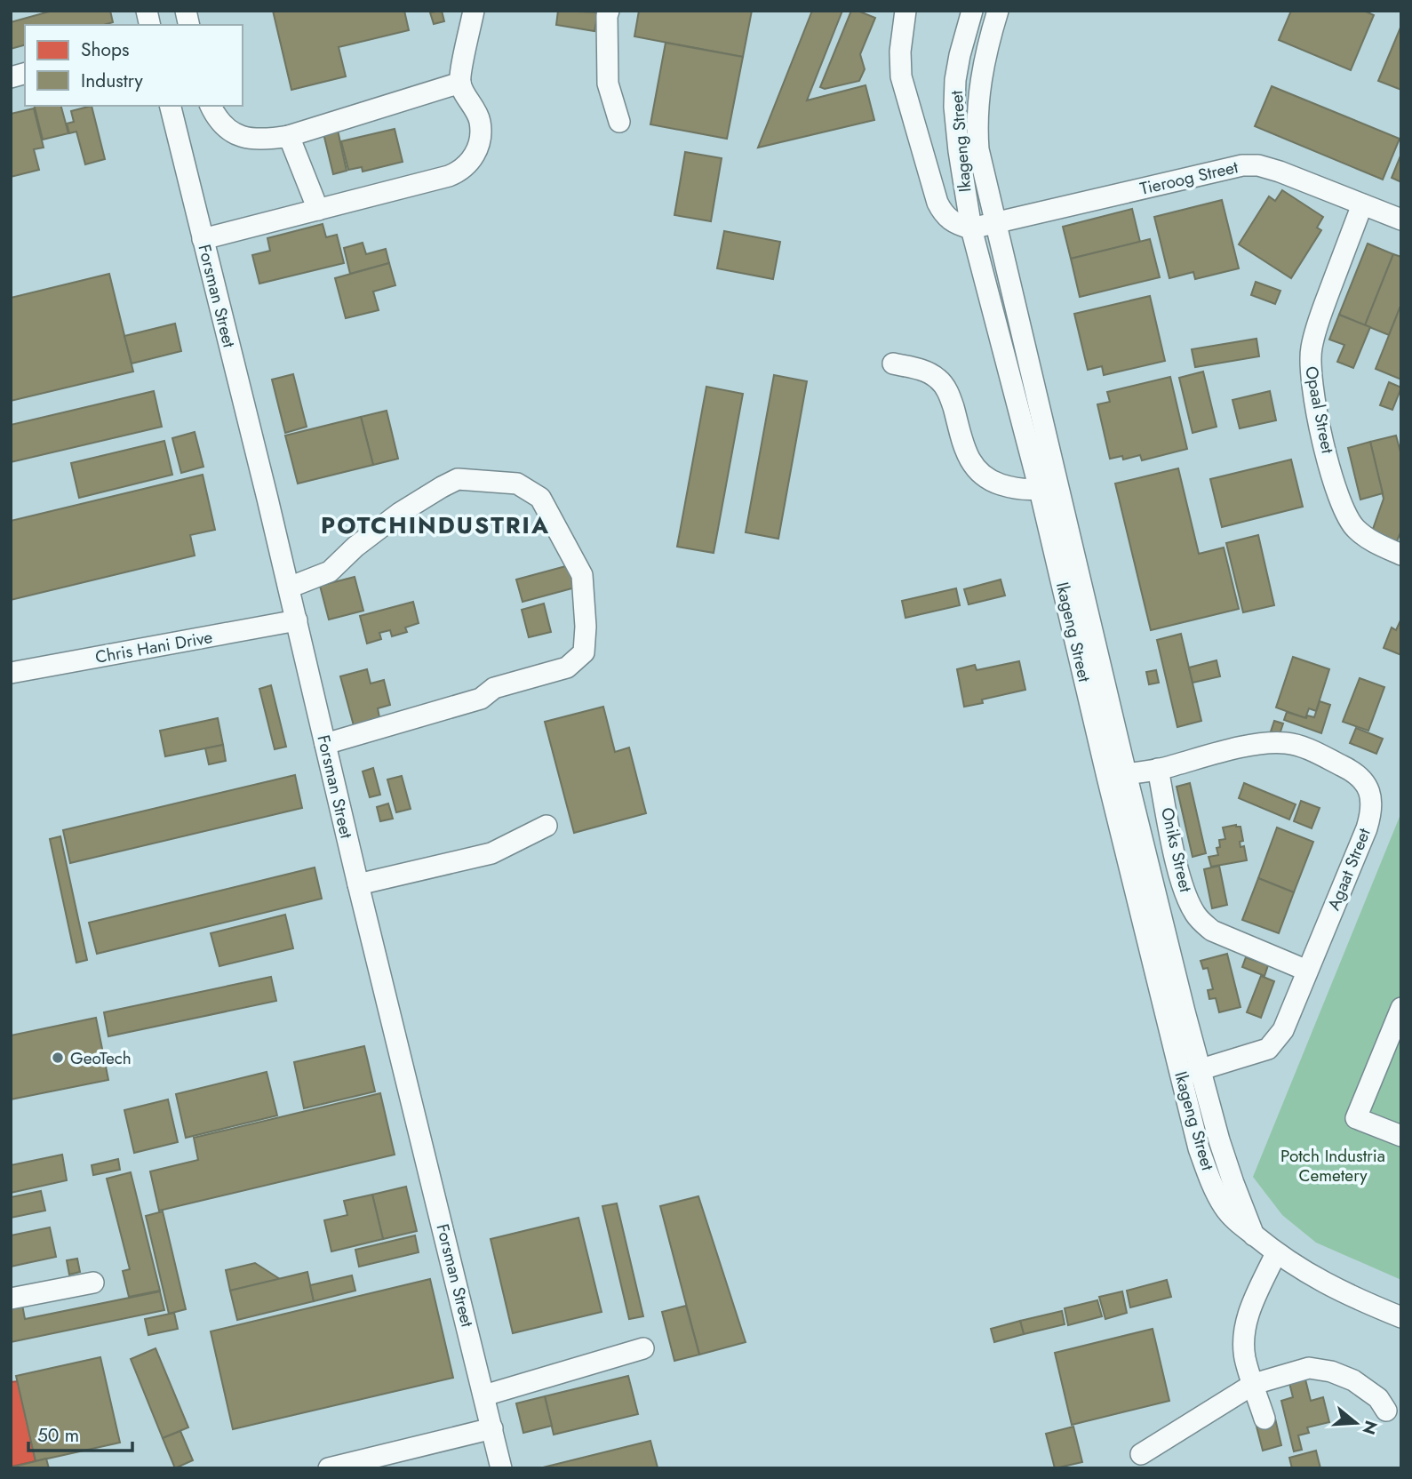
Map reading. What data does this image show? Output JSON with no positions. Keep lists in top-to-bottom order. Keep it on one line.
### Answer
{"streets":{"street":["Ikageng Street","Tieroog Street","Forsman Street","Opaal Street","Chris Hani Drive","Oniks Street","Agaat Street"]},"crossings":[["Ikageng Street","Tieroog Street"],["Ikageng Street","Agaat Street"],["Tieroog Street","Opaal Street"],["Forsman Street","Chris Hani Drive"],["Oniks Street","Agaat Street"]],"districts":["POTCHINDUSTRIA"],"parks":["Potch Industria Cemetery"],"places":["GeoTech"],"legend":["Shops","Industry"],"scale_bar":"50 m","north":"right"}
